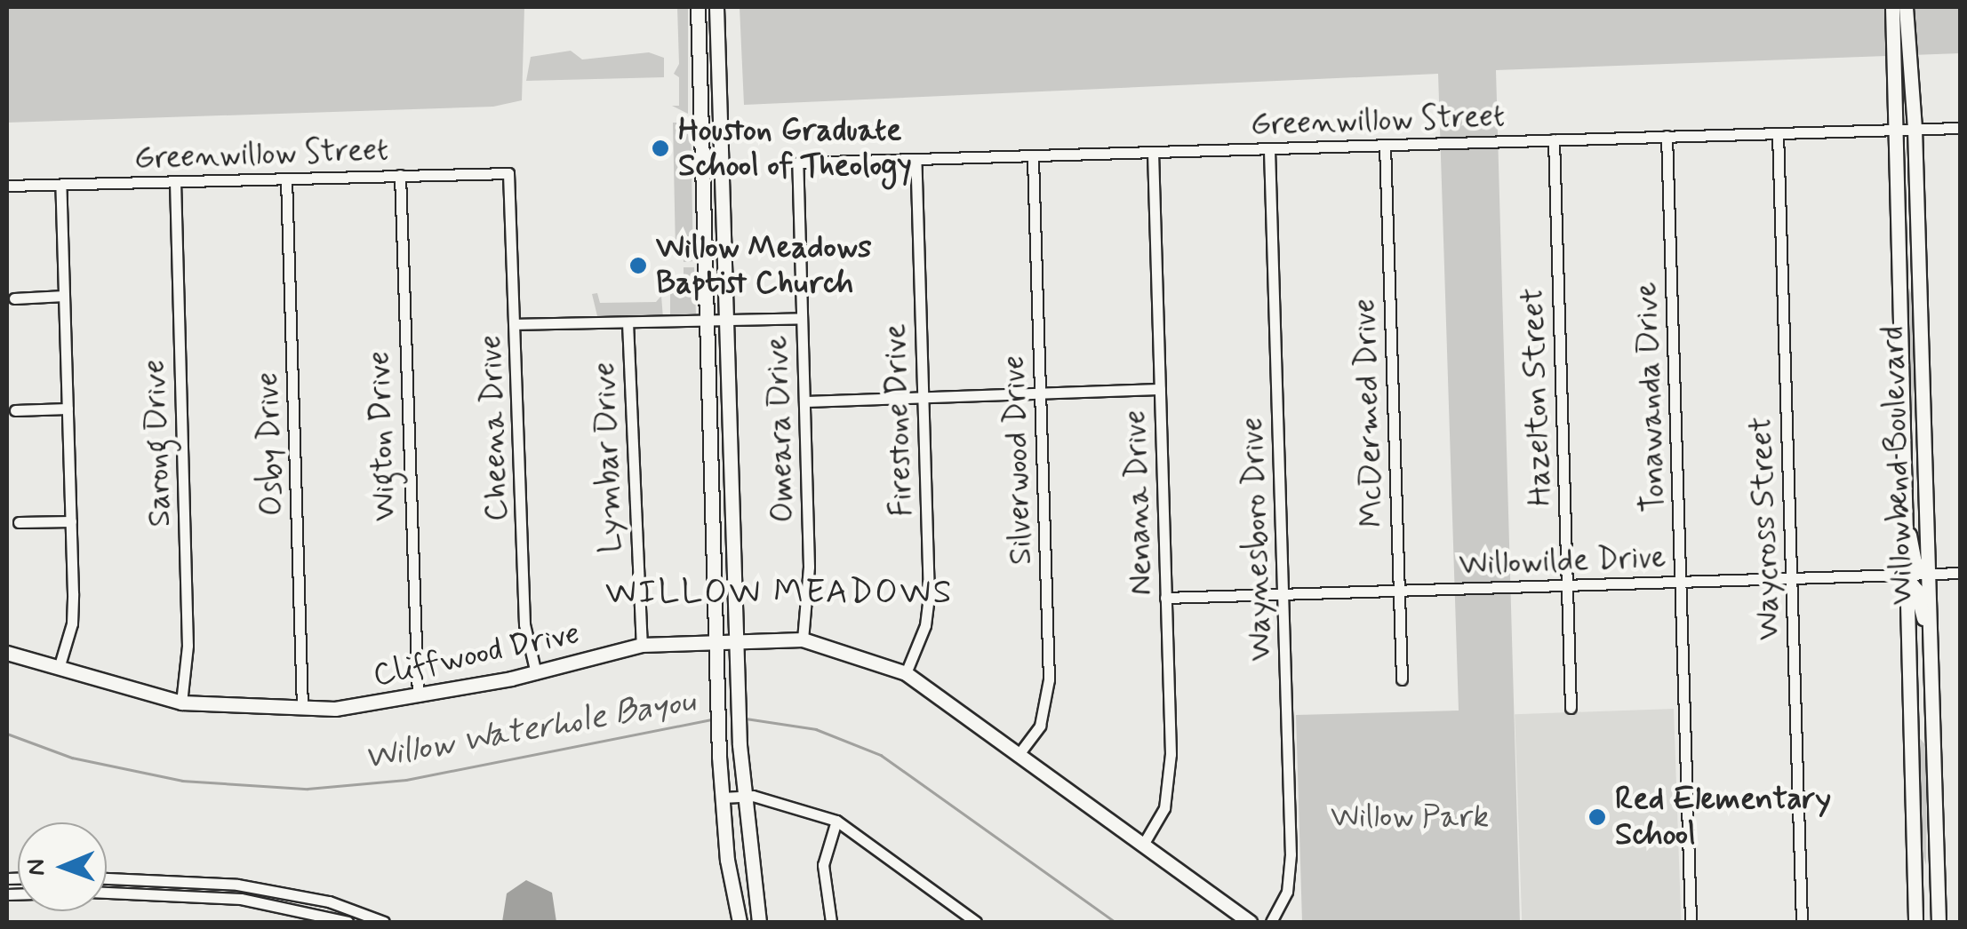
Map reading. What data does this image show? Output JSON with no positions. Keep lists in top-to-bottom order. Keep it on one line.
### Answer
{"streets":{"main road":["Willowbend Boulevard","Cliffwood Drive"],"street":["Greenwillow Street","Hazelton Street","Tonawanda Drive","McDermed Drive","Firestone Drive","Cheena Drive","Omeara Drive","Wigton Drive","Sarong Drive","Osby Drive","Lymbar Drive","Silverwood Drive","Nenana Drive","Waycross Street","Waynesboro Drive","Willowilde Drive"]},"crossings":[["Greenwillow Street","Hazelton Street"],["Greenwillow Street","Tonawanda Drive"],["Greenwillow Street","McDermed Drive"],["Greenwillow Street","Firestone Drive"],["Greenwillow Street","Cheena Drive"],["Greenwillow Street","Omeara Drive"],["Greenwillow Street","Wigton Drive"],["Greenwillow Street","Sarong Drive"],["Greenwillow Street","Osby Drive"],["Greenwillow Street","Silverwood Drive"],["Greenwillow Street","Willowbend Boulevard"],["Greenwillow Street","Nenana Drive"],["Greenwillow Street","Waycross Street"],["Greenwillow Street","Waynesboro Drive"],["Hazelton Street","Willowilde Drive"],["Tonawanda Drive","Willowilde Drive"],["McDermed Drive","Willowilde Drive"],["Firestone Drive","Cliffwood Drive"],["Cheena Drive","Cliffwood Drive"],["Omeara Drive","Cliffwood Drive"],["Wigton Drive","Cliffwood Drive"],["Sarong Drive","Cliffwood Drive"],["Osby Drive","Cliffwood Drive"],["Lymbar Drive","Cliffwood Drive"],["Silverwood Drive","Cliffwood Drive"],["Willowbend Boulevard","Willowilde Drive"],["Nenana Drive","Willowilde Drive"],["Nenana Drive","Cliffwood Drive"],["Waycross Street","Willowilde Drive"],["Waynesboro Drive","Willowilde Drive"]],"districts":["WILLOW MEADOWS"],"water":["Willow Waterhole Bayou"],"parks":["Willow Park"],"places":["Houston Graduate School of Theology","Willow Meadows Baptist Church","Red Elementary School"],"north":"left"}
